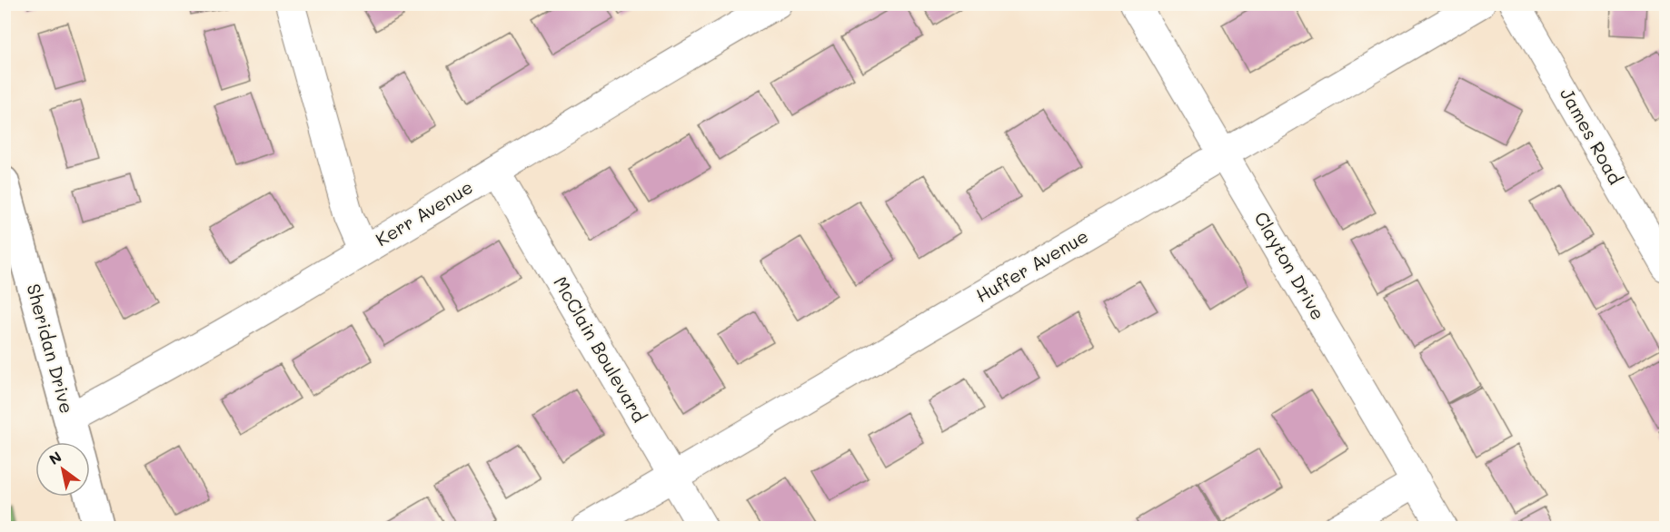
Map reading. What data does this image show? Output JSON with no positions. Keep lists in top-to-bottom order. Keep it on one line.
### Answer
{"streets":{"street":["James Road","Kerr Avenue","Huffer Avenue","Clayton Drive","Sheridan Drive","McClain Boulevard"]},"crossings":[["Kerr Avenue","Sheridan Drive"],["Kerr Avenue","McClain Boulevard"],["Huffer Avenue","Clayton Drive"],["Huffer Avenue","McClain Boulevard"]],"north":"top left"}
